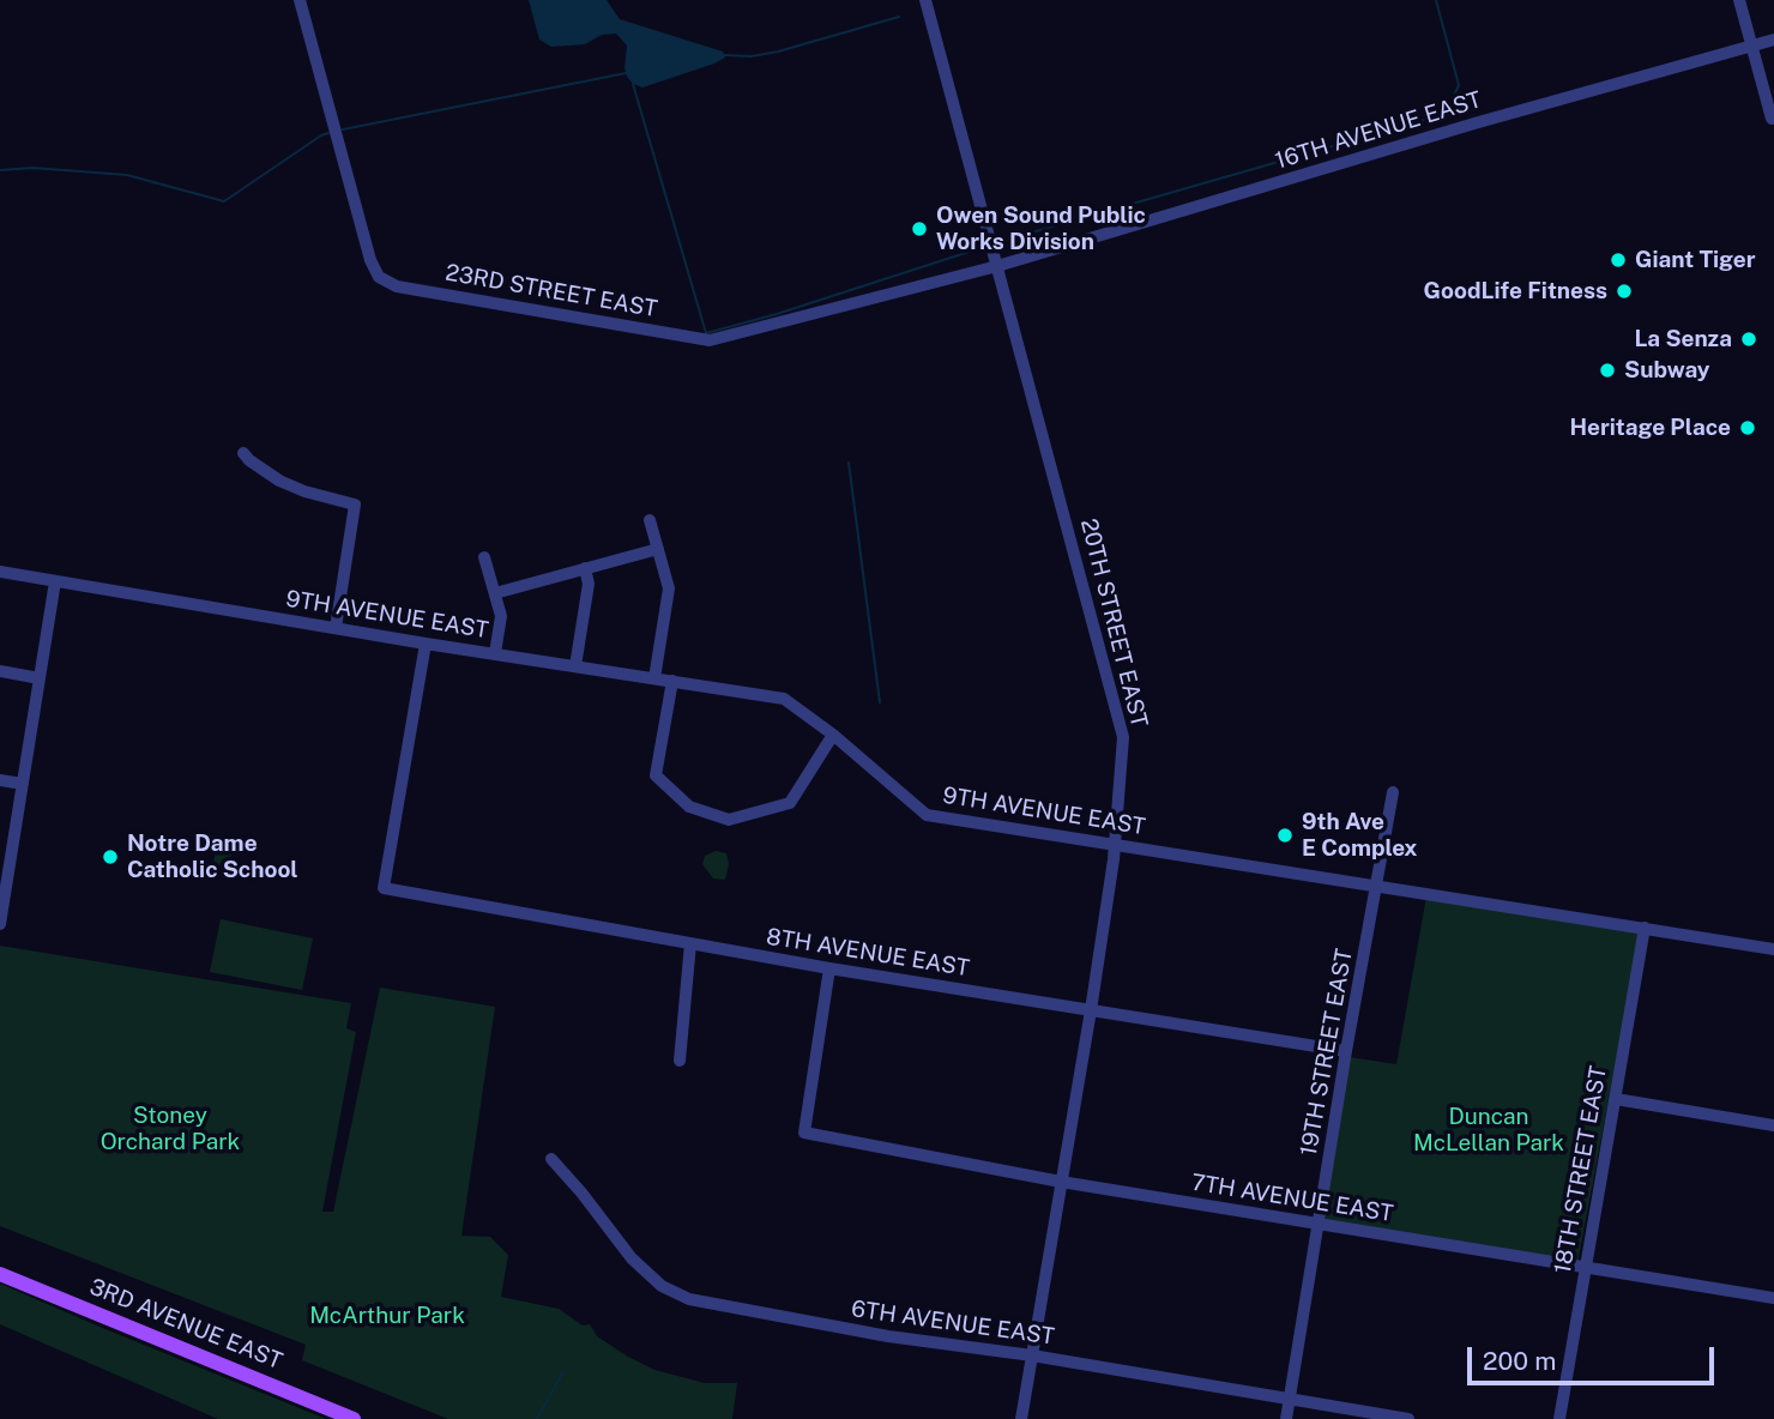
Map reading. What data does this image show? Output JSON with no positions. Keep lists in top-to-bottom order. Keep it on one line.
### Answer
{"streets":{"main road":["3RD AVENUE EAST"],"street":["16TH AVENUE EAST","23RD STREET EAST","9TH AVENUE EAST","20TH STREET EAST","8TH AVENUE EAST","19TH STREET EAST","18TH STREET EAST","7TH AVENUE EAST","6TH AVENUE EAST"]},"crossings":[["16TH AVENUE EAST","23RD STREET EAST"],["16TH AVENUE EAST","20TH STREET EAST"],["23RD STREET EAST","20TH STREET EAST"],["9TH AVENUE EAST","20TH STREET EAST"],["9TH AVENUE EAST","8TH AVENUE EAST"],["9TH AVENUE EAST","19TH STREET EAST"],["9TH AVENUE EAST","18TH STREET EAST"],["20TH STREET EAST","8TH AVENUE EAST"],["20TH STREET EAST","7TH AVENUE EAST"],["20TH STREET EAST","6TH AVENUE EAST"],["8TH AVENUE EAST","19TH STREET EAST"],["8TH AVENUE EAST","7TH AVENUE EAST"],["19TH STREET EAST","7TH AVENUE EAST"],["19TH STREET EAST","6TH AVENUE EAST"],["18TH STREET EAST","7TH AVENUE EAST"]],"parks":["Stoney Orchard Park","Duncan McLellan Park","McArthur Park"],"places":["Owen Sound Public Works Division","Giant Tiger","GoodLife Fitness","La Senza","Subway","Heritage Place","9th Ave E Complex","Notre Dame Catholic School"],"scale_bar":"200 m"}
